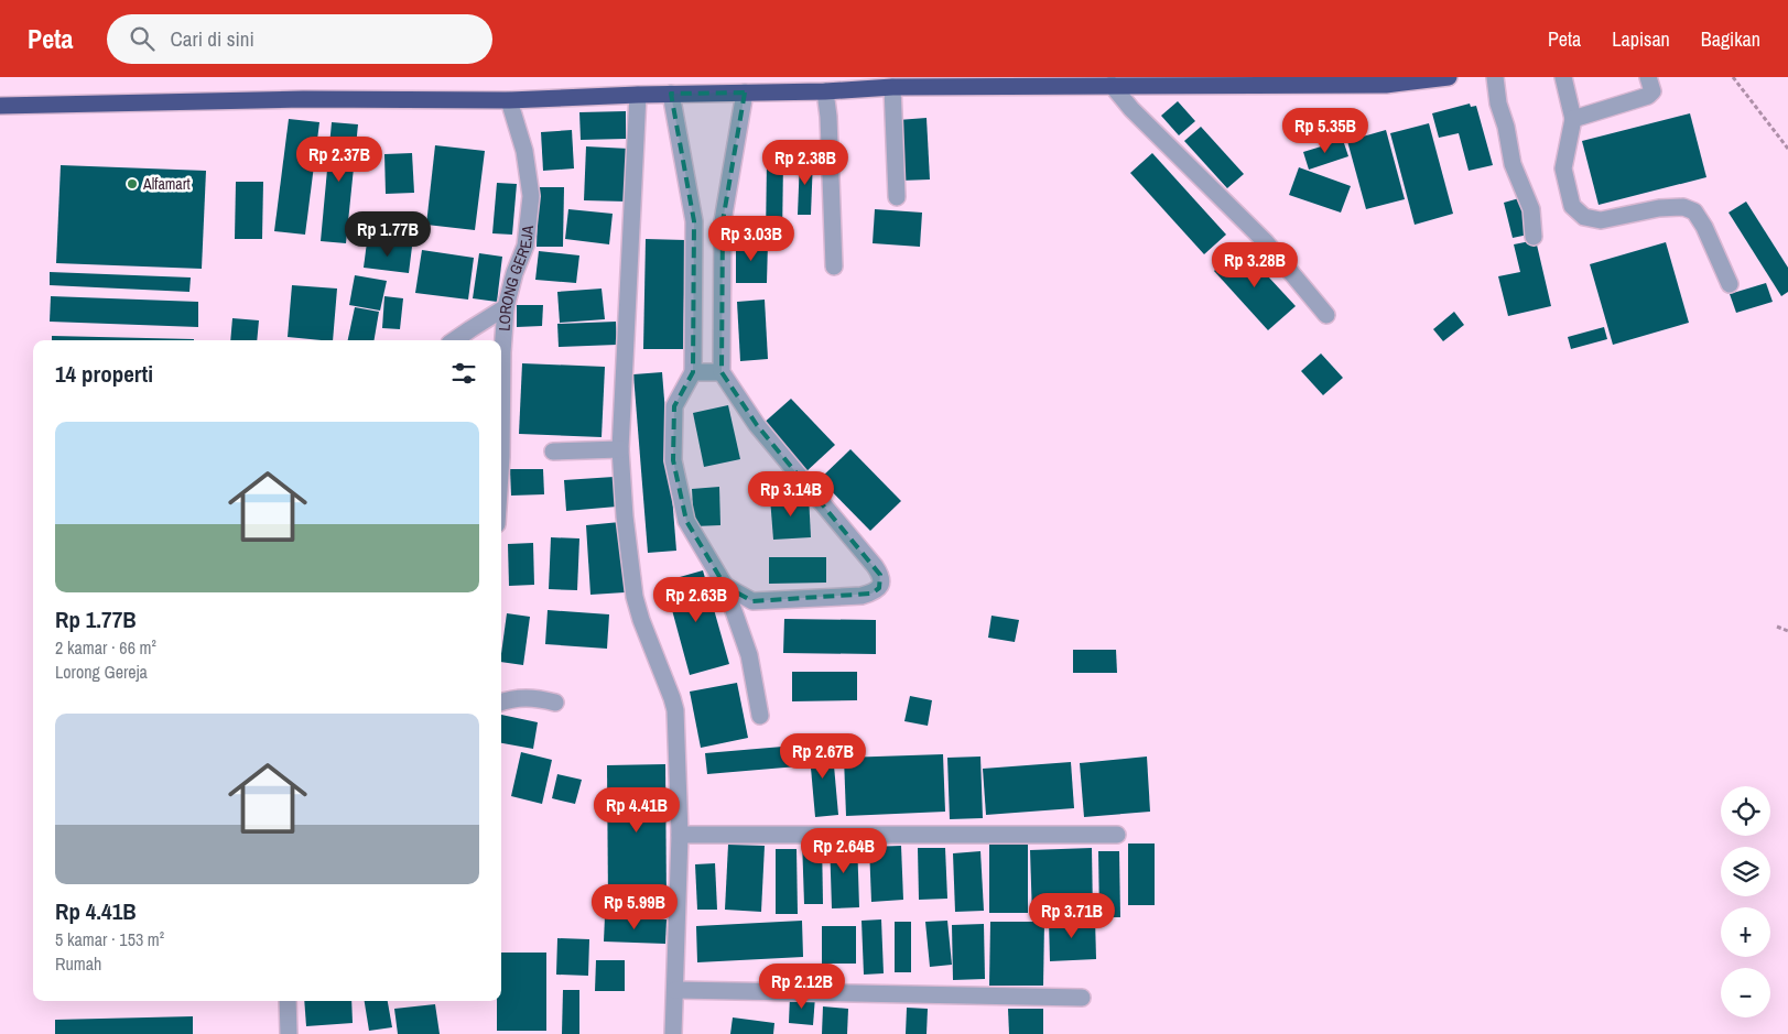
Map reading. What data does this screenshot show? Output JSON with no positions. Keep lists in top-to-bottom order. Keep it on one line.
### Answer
{"streets":{"street":["LORONG GEREJA"]},"places":["Alfamart"],"page":{"header":"Peta","search":"Cari di sini","nav":["Peta","Lapisan","Bagikan"],"price":["Rp 5.35B","Rp 2.37B","Rp 2.38B","Rp 1.77B","Rp 3.03B","Rp 3.28B","Rp 3.14B","Rp 2.63B","Rp 2.67B","Rp 4.41B","Rp 2.64B","Rp 5.99B","Rp 3.71B","Rp 2.12B"],"heading":"14 properti","list":[{"name":"Rp 1.77B","note":"2 kamar · 66 m² · Lorong Gereja"},{"name":"Rp 4.41B","note":"5 kamar · 153 m² · Rumah"}],"map_buttons":["+","−"]}}
